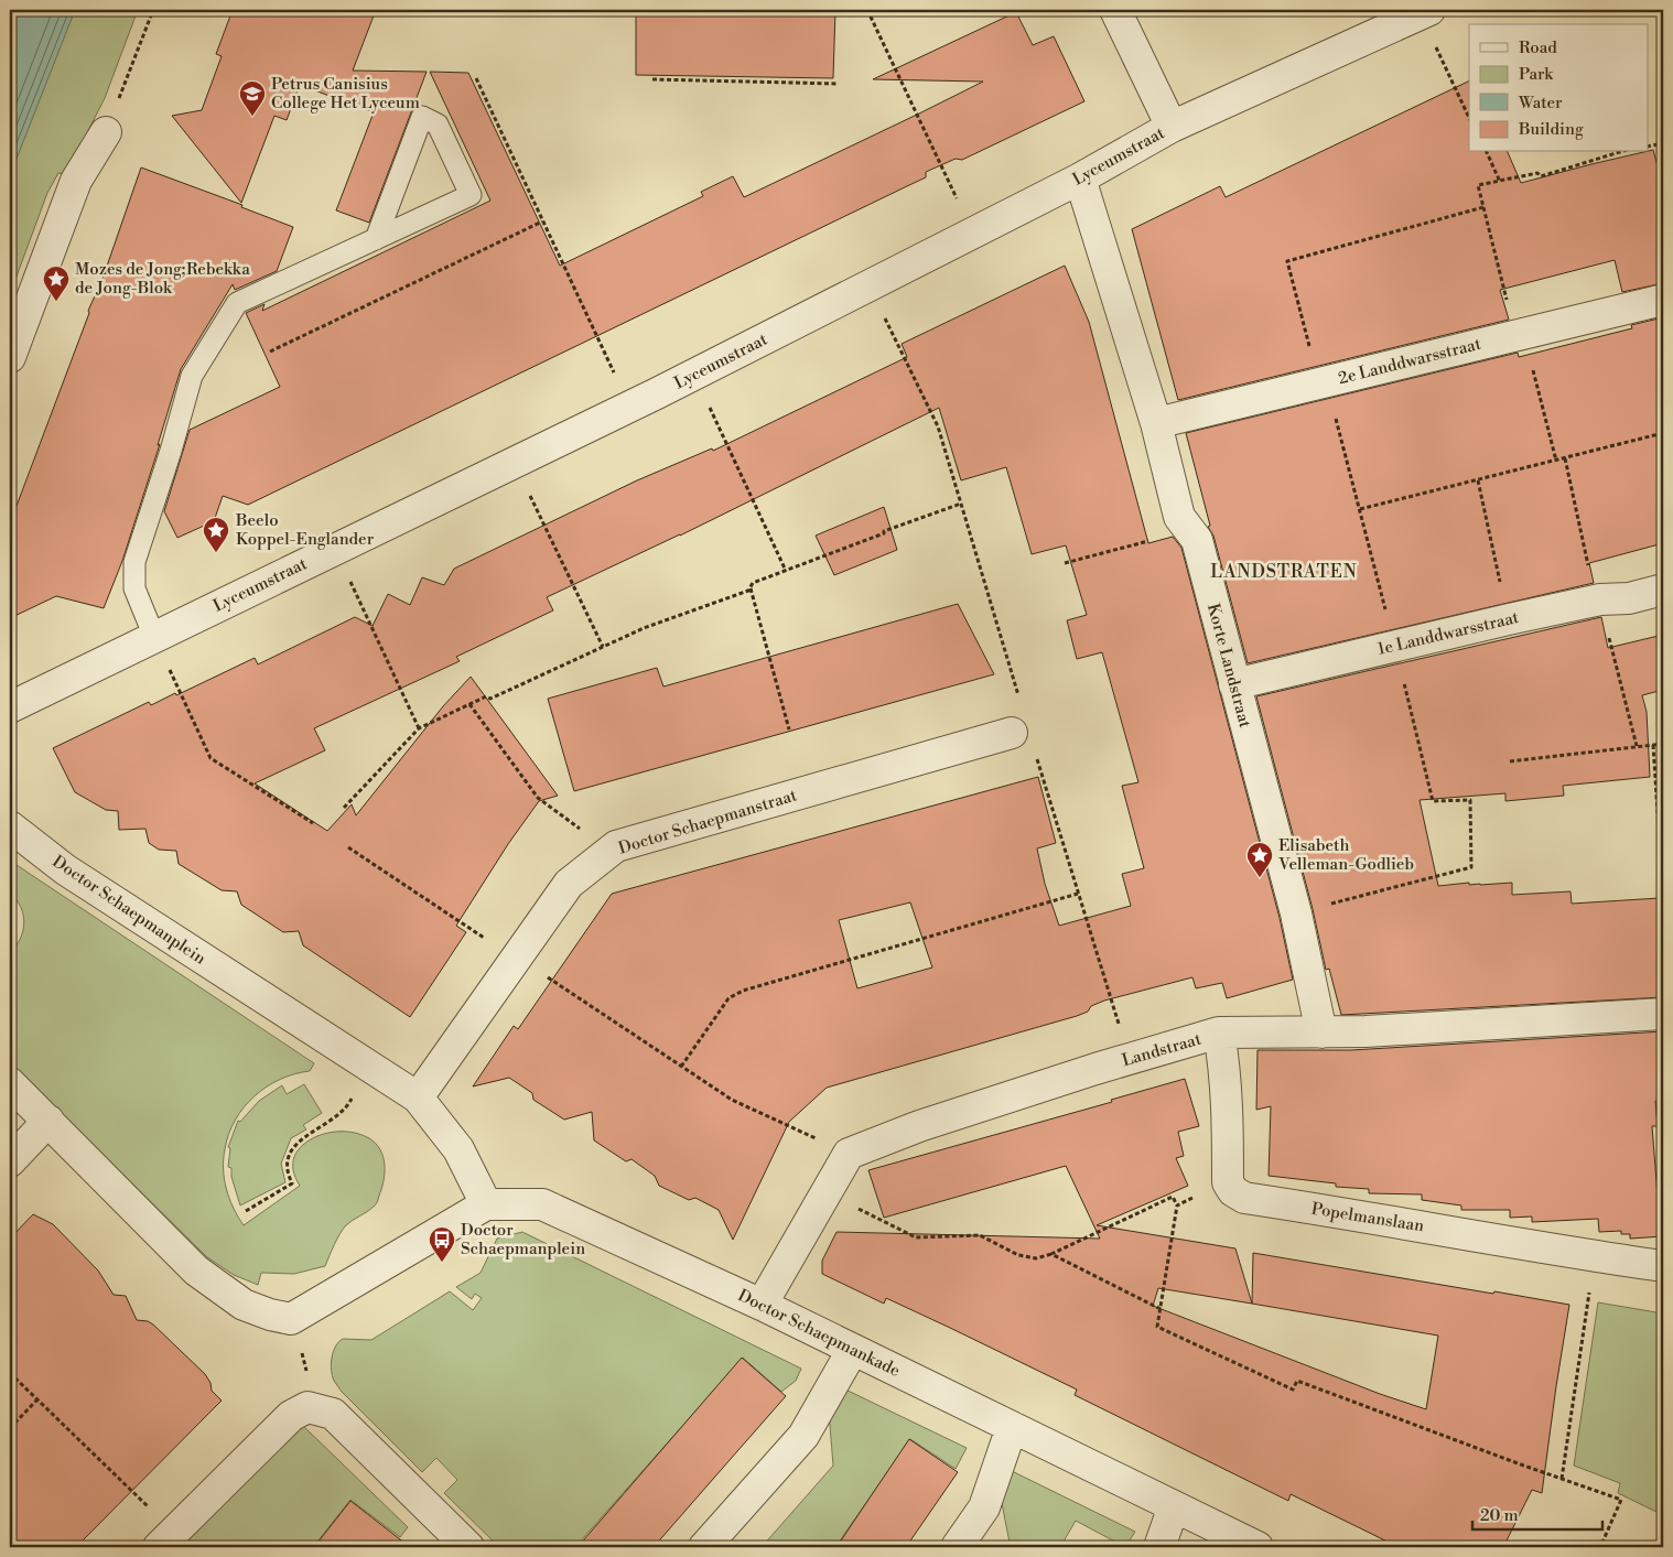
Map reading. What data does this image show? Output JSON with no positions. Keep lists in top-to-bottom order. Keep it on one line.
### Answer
{"streets":{"street":["Lyceumstraat","2e Landdwarsstraat","1e Landdwarsstraat","Korte Landstraat","Doctor Schaepmanstraat","Doctor Schaepmanplein","Landstraat","Popelmanslaan","Doctor Schaepmankade"]},"crossings":[["Lyceumstraat","Korte Landstraat"],["2e Landdwarsstraat","Korte Landstraat"],["1e Landdwarsstraat","Korte Landstraat"],["Korte Landstraat","Landstraat"],["Doctor Schaepmanstraat","Doctor Schaepmanplein"]],"districts":["LANDSTRATEN"],"places":{"school or university":["Petrus Canisius College Het Lyceum"],"place":["Mozes de Jong;Rebekka de Jong-Blok","Beelo Koppel-Englander","Elisabeth Velleman-Godlieb"],"bus stop":["Doctor Schaepmanplein"]},"legend":["Road","Park","Water","Building"],"scale_bar":"20 m"}
